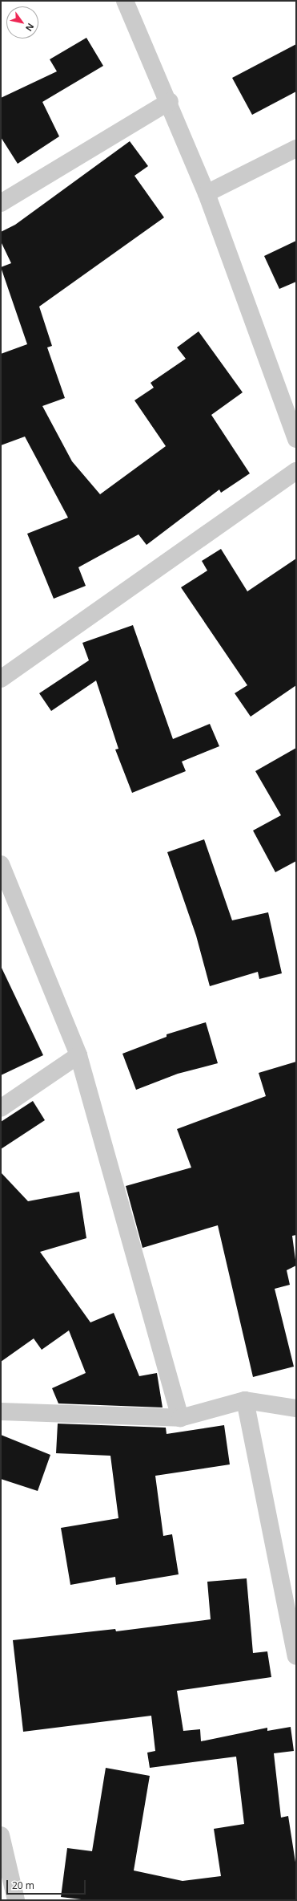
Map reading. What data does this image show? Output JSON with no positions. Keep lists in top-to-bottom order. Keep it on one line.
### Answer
{"scale_bar":"20 m","north":"bottom right"}
